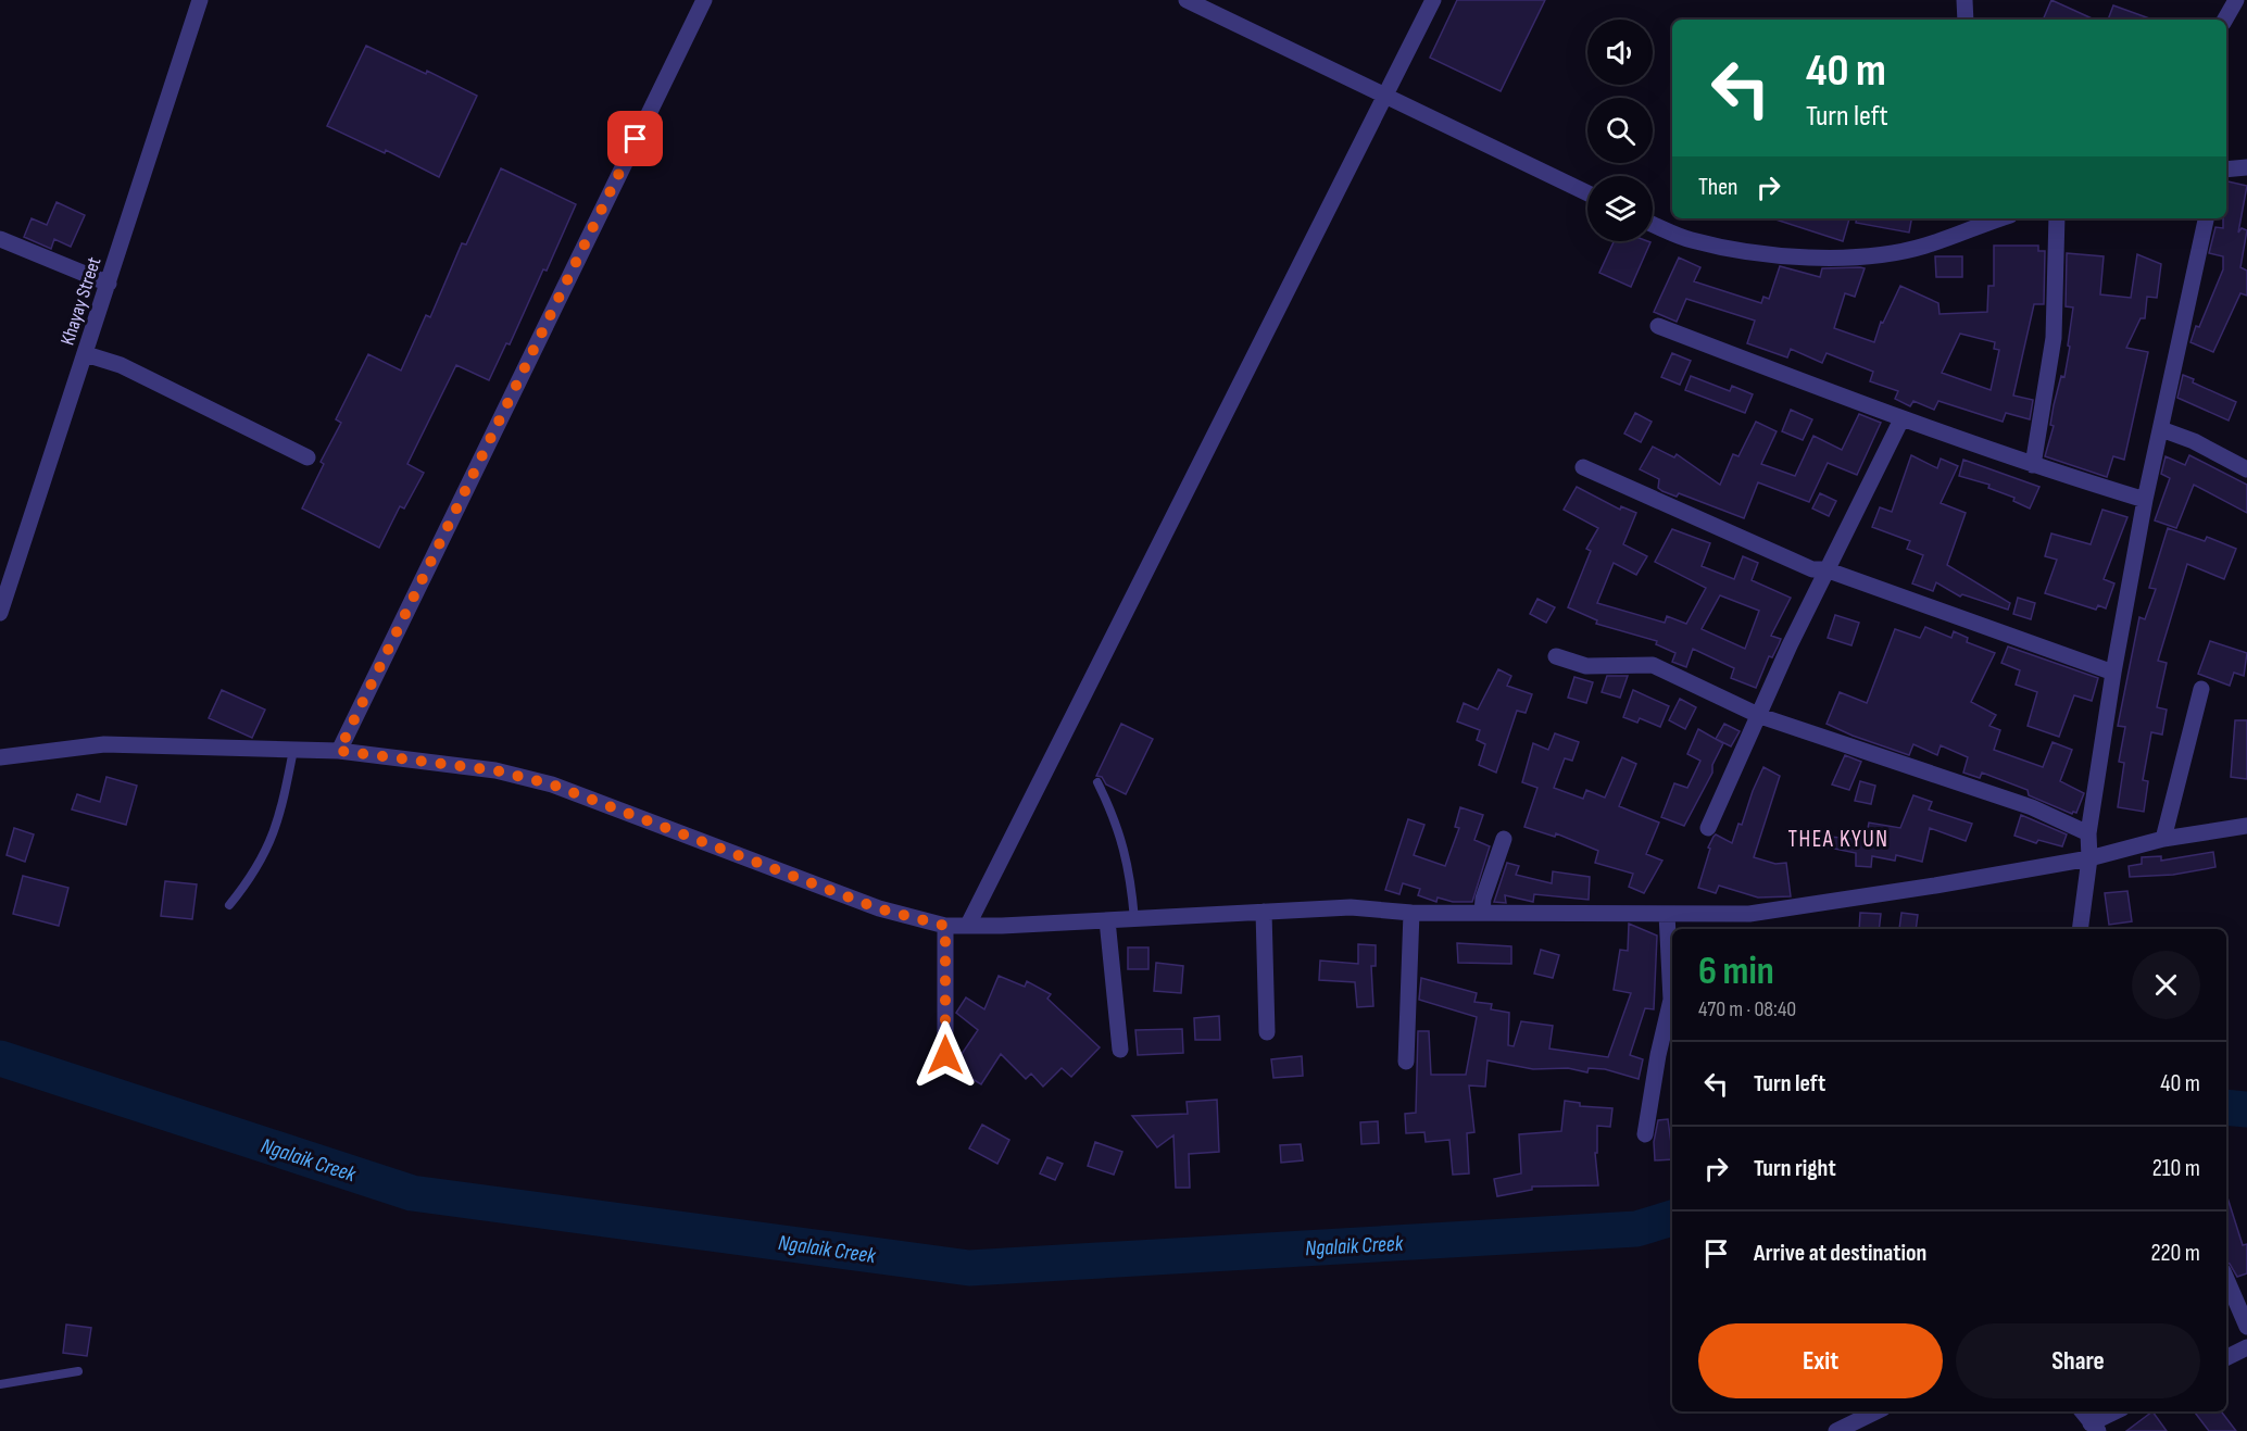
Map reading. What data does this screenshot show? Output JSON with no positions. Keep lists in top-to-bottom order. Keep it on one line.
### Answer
{"streets":{"street":["Khayay Street"]},"districts":["THEA KYUN"],"water":["Ngalaik Creek"],"page":{"turn":["40 m","Turn left"],"then":"Then","heading":["6 min","470 m · 08:40"],"list":[{"name":"Turn left","value":"40 m"},{"name":"Turn right","value":"210 m"},{"name":"Arrive at destination","value":"220 m"}],"buttons":["Exit","Share"]}}
